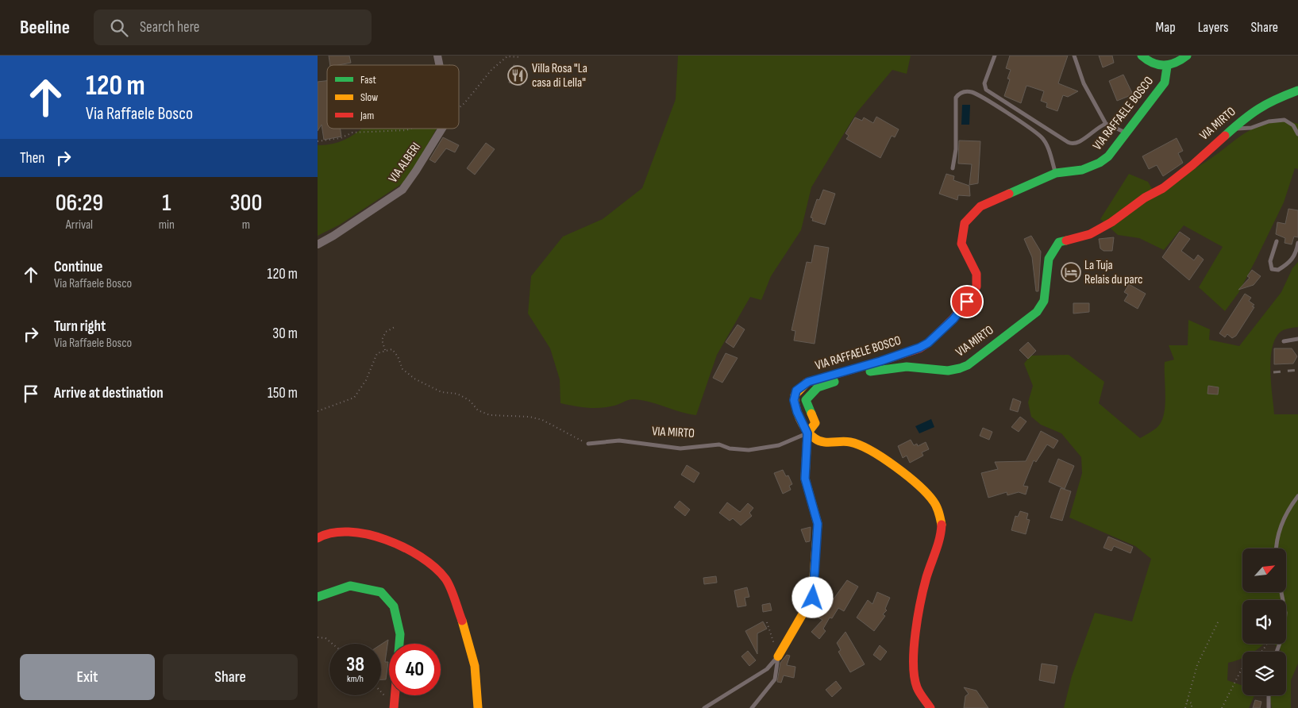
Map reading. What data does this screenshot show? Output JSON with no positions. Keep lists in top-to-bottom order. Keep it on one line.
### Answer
{"streets":{"street":["VIA RAFFAELE BOSCO","VIA MIRTO","VIA ALBERI"]},"crossings":[["VIA RAFFAELE BOSCO","VIA MIRTO"]],"places":{"restaurant":["Villa Rosa \"La casa di Lella\""],"hotel":["La Tuja Relais du parc"]},"legend":["Fast","Slow","Jam"],"north":"top right","page":{"header":"Beeline","search":"Search here","nav":["Map","Layers","Share"],"turn":["120 m","Via Raffaele Bosco"],"then":"Then","eta":["06:29","Arrival","1","min","300","m"],"list":[{"name":"Continue","note":"Via Raffaele Bosco","value":"120 m"},{"name":"Turn right","note":"Via Raffaele Bosco","value":"30 m"},{"name":"Arrive at destination","value":"150 m"}],"speed":"38 km/h","limit":"40","buttons":["Exit","Share"]}}
